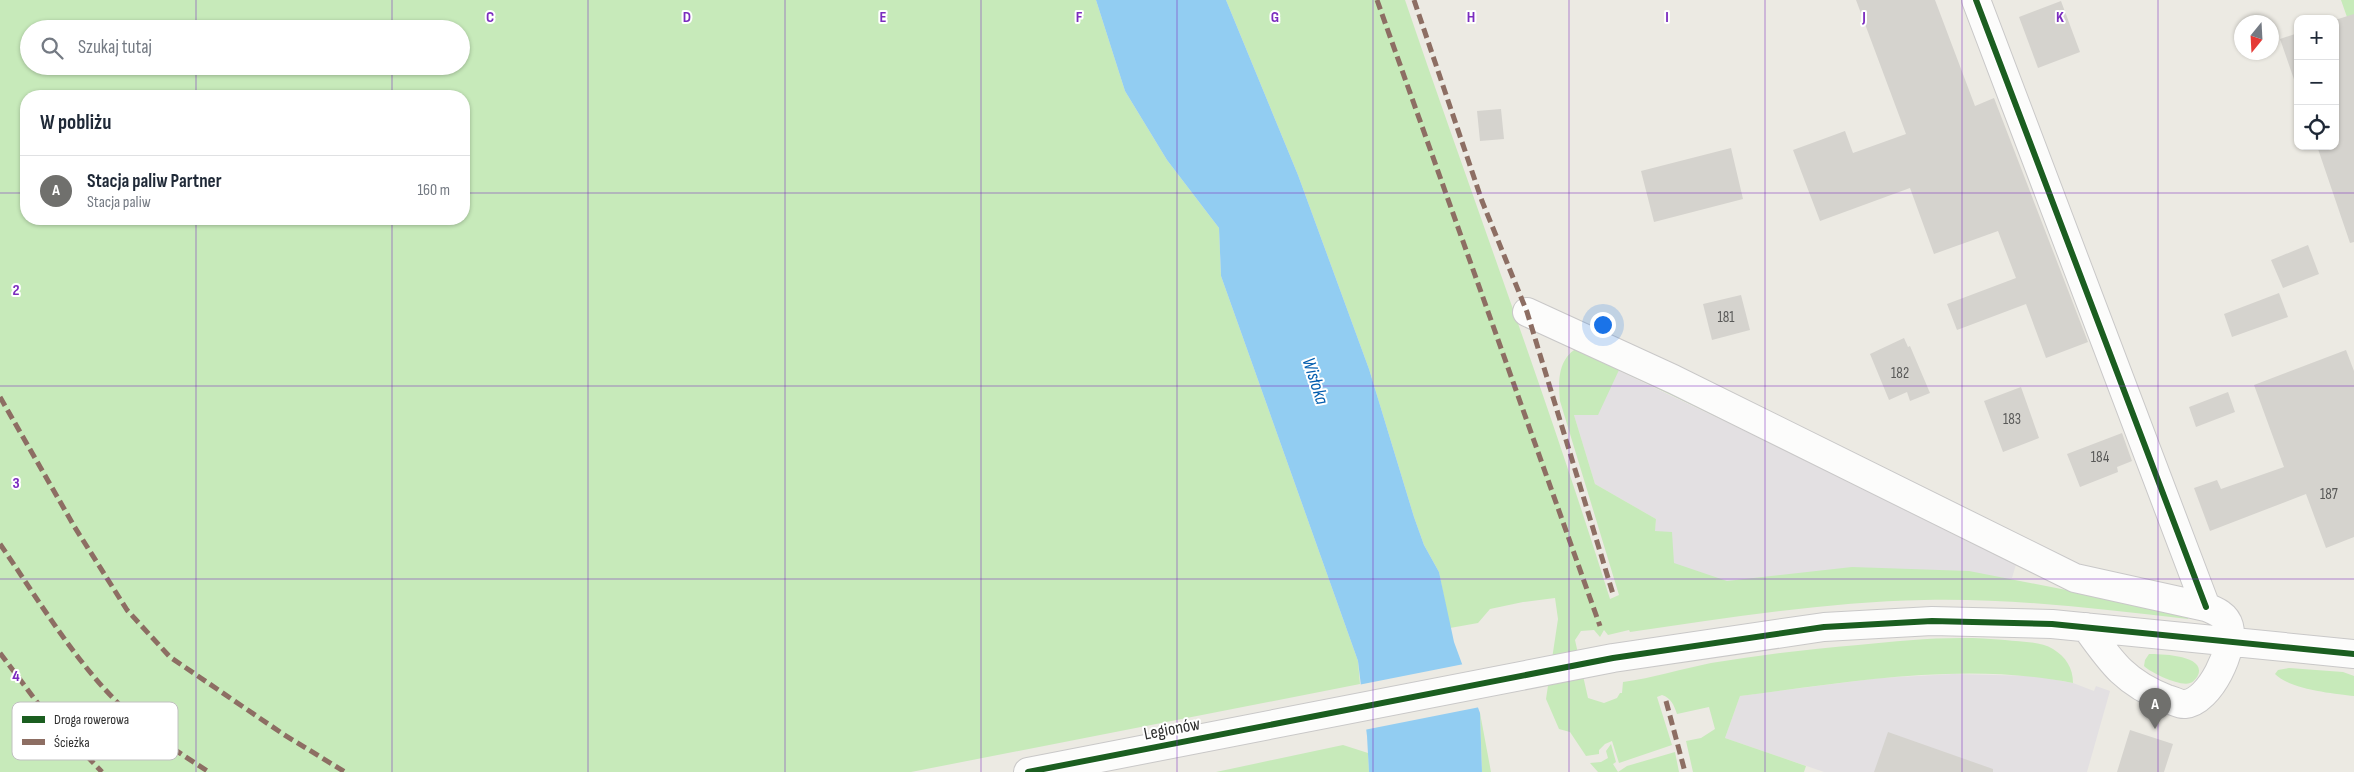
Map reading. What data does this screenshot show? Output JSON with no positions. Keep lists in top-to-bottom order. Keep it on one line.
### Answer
{"streets":{"street":["Legionów"]},"water":["Wisłoka"],"house_numbers":["181","182","183","184","187"],"legend":["Droga rowerowa","Ścieżka"],"north":"bottom","page":{"map_buttons":["+","−"],"search":"Szukaj tutaj","heading":"W pobliżu","list":[{"mark":"A","name":"Stacja paliw Partner","note":"Stacja paliw","value":"160 m"}],"pins":"A"},"grid":{"columns":["C","D","E","F","G","H","I","J","K"],"rows":["2","3","4"]}}
